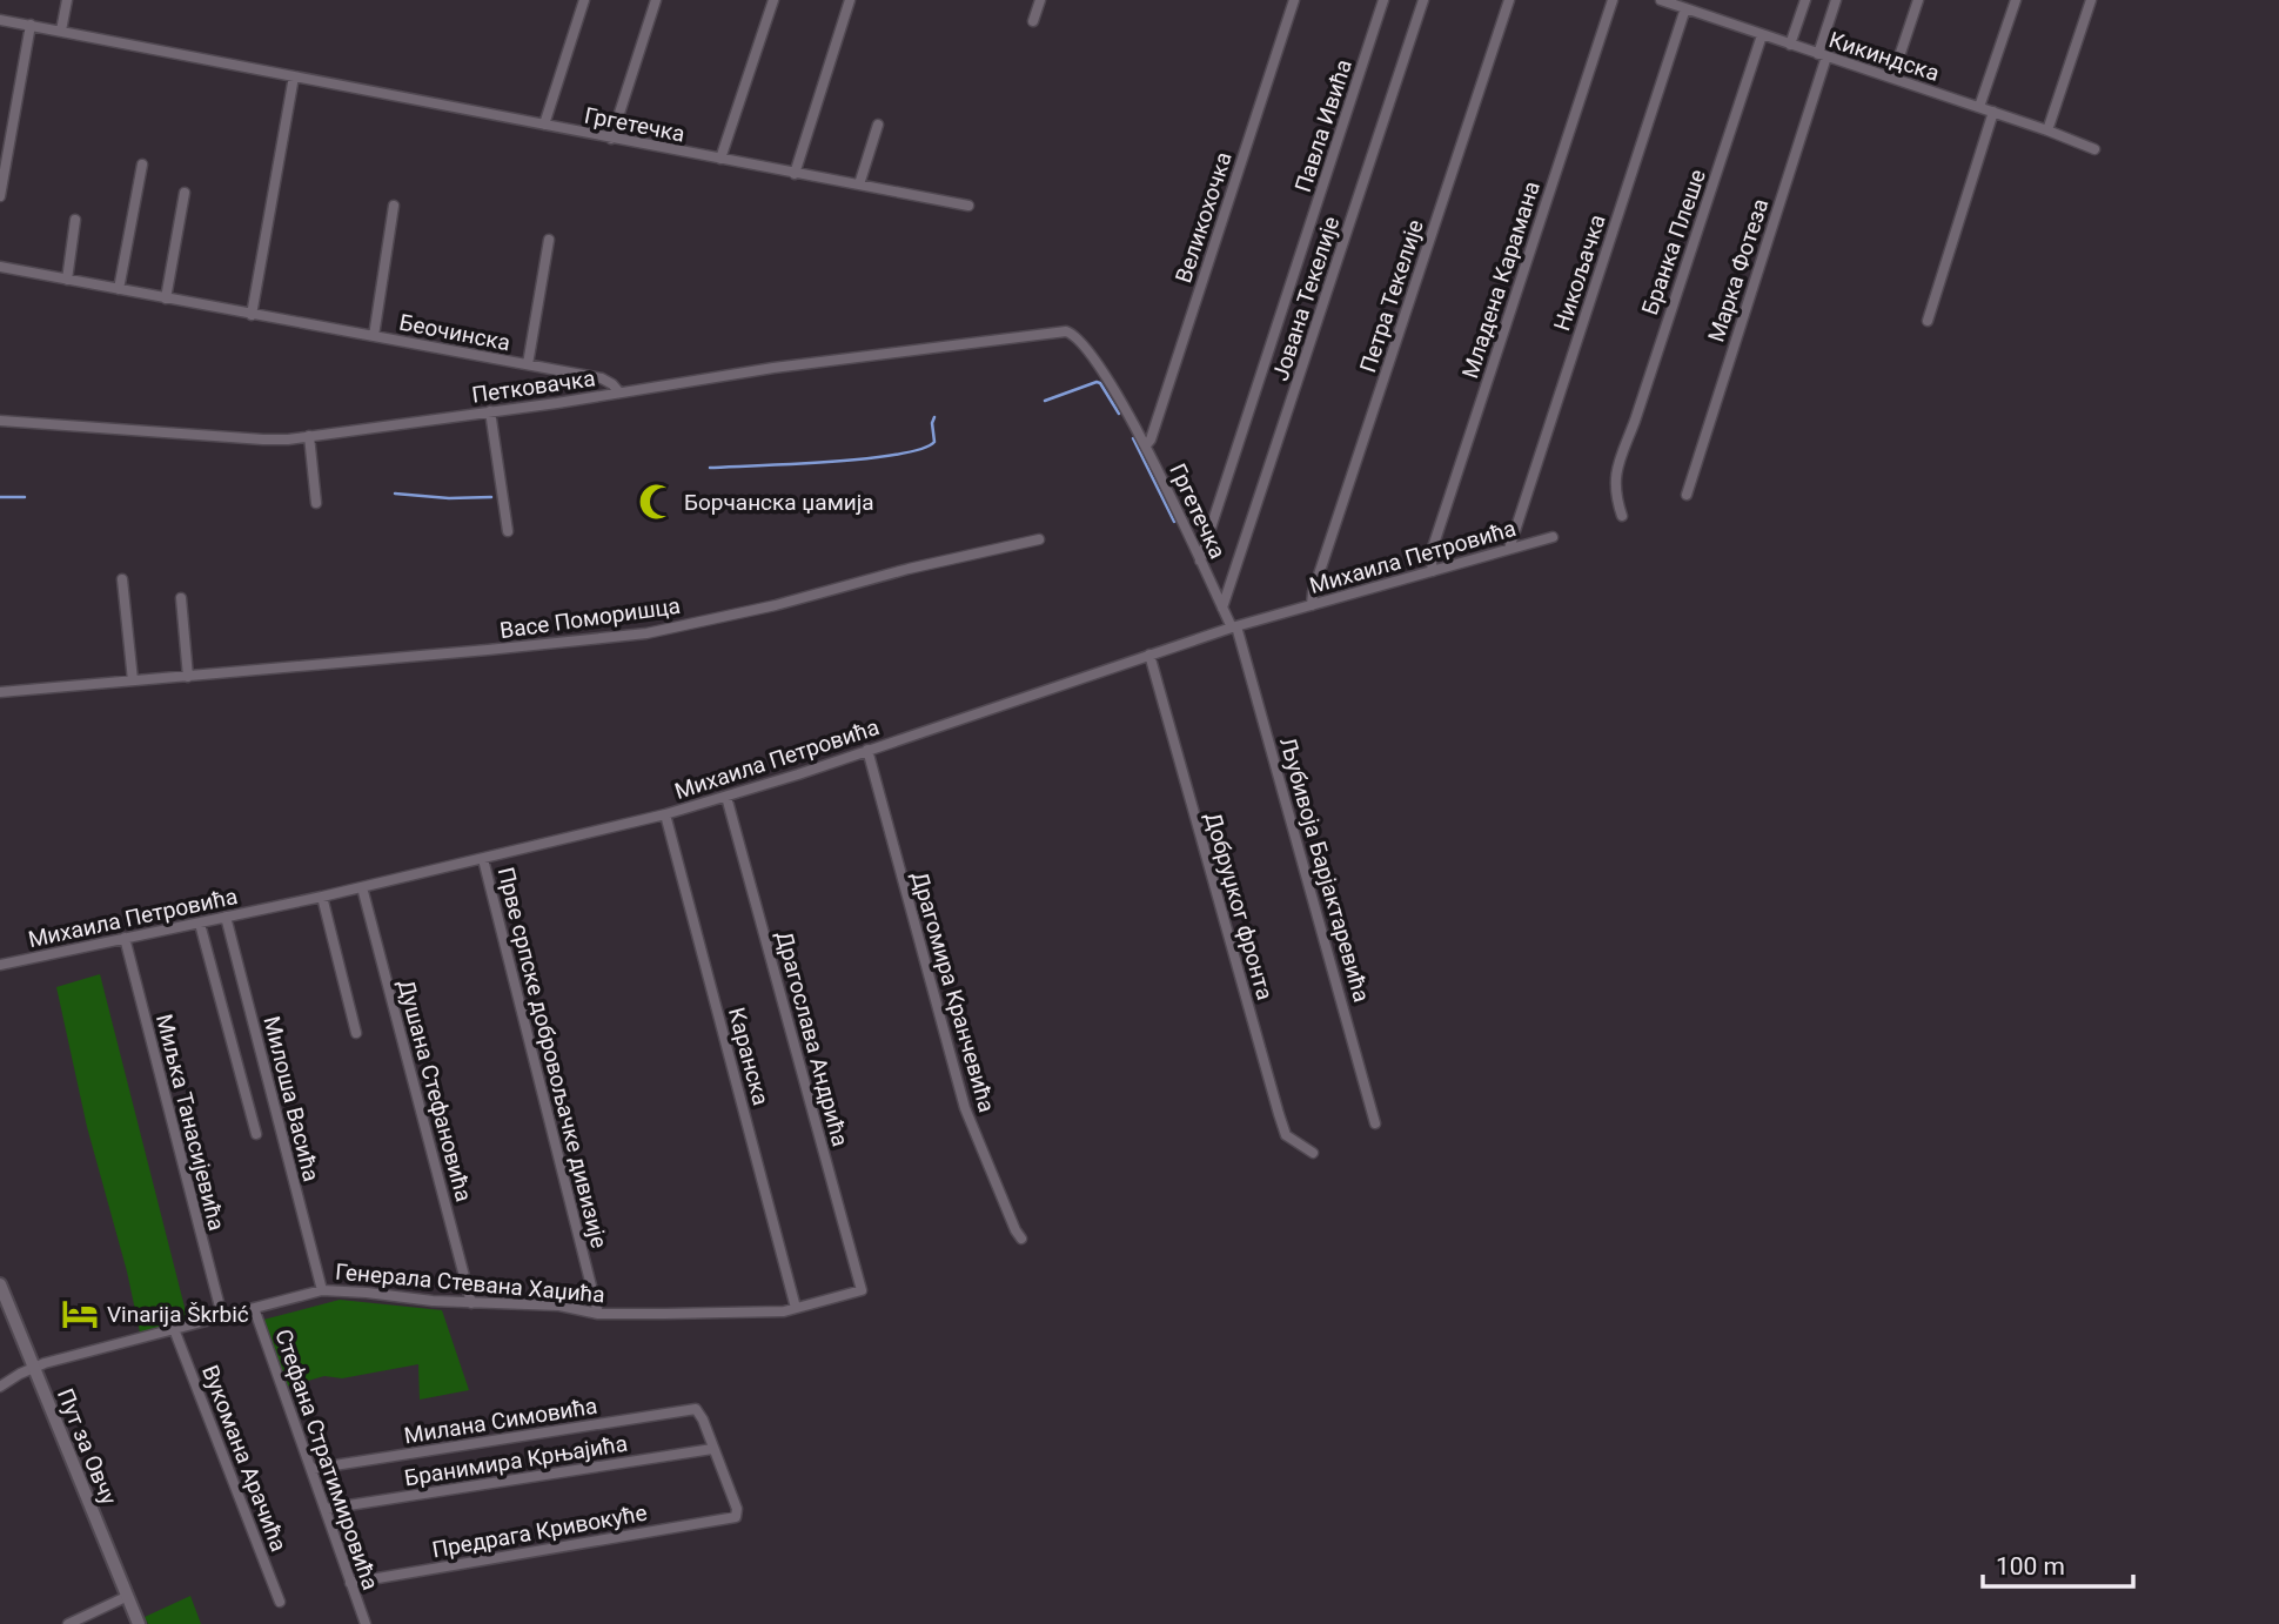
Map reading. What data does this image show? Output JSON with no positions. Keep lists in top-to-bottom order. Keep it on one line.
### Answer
{"streets":{"street":["Кикиндска","Гргетечка","Павла Ивића","Великохочка","Бранка Плеше","Марка Фотеза","Никољачка","Младена Карамана","Петра Текелије","Јована Текелије","Беочинска","Петковачка","Михаила Петровића","Васе Поморишца","Љубивоја Барјактаревића","Добруџког фронта","Драгомира Кранчевића","Драгослава Андрића","Каранска","Прве српске добровољачке дивизије","Душана Стефановића","Милоша Васића","Миљка Танасијевића","Генерала Стевана Хаџића","Милана Симовића","Пут за Овчу","Вукомана Арачића","Стефана Стратимировића","Бранимира Крњајића","Предрага Кривокуће"]},"crossings":[["Кикиндска","Бранка Плеше"],["Кикиндска","Марка Фотеза"],["Кикиндска","Никољачка"],["Гргетечка","Великохочка"],["Гргетечка","Јована Текелије"],["Гргетечка","Петковачка"],["Гргетечка","Михаила Петровића"],["Гргетечка","Љубивоја Барјактаревића"],["Павла Ивића","Јована Текелије"],["Никољачка","Михаила Петровића"],["Младена Карамана","Михаила Петровића"],["Петра Текелије","Михаила Петровића"],["Беочинска","Петковачка"],["Михаила Петровића","Љубивоја Барјактаревића"],["Михаила Петровића","Добруџког фронта"],["Михаила Петровића","Драгомира Кранчевића"],["Михаила Петровића","Драгослава Андрића"],["Михаила Петровића","Каранска"],["Михаила Петровића","Прве српске добровољачке дивизије"],["Михаила Петровића","Душана Стефановића"],["Михаила Петровића","Милоша Васића"],["Михаила Петровића","Миљка Танасијевића"],["Драгослава Андрића","Генерала Стевана Хаџића"],["Каранска","Генерала Стевана Хаџића"],["Прве српске добровољачке дивизије","Генерала Стевана Хаџића"],["Душана Стефановића","Генерала Стевана Хаџића"],["Милоша Васића","Генерала Стевана Хаџића"],["Миљка Танасијевића","Генерала Стевана Хаџића"],["Генерала Стевана Хаџића","Пут за Овчу"],["Генерала Стевана Хаџића","Вукомана Арачића"],["Генерала Стевана Хаџића","Стефана Стратимировића"],["Милана Симовића","Стефана Стратимировића"],["Милана Симовића","Бранимира Крњајића"],["Милана Симовића","Предрага Кривокуће"],["Стефана Стратимировића","Бранимира Крњајића"],["Стефана Стратимировића","Предрага Кривокуће"],["Бранимира Крњајића","Предрага Кривокуће"]],"places":{"mosque":["Борчанска џамија"],"hotel":["Vinarija Škrbić"]},"scale_bar":"100 m"}
